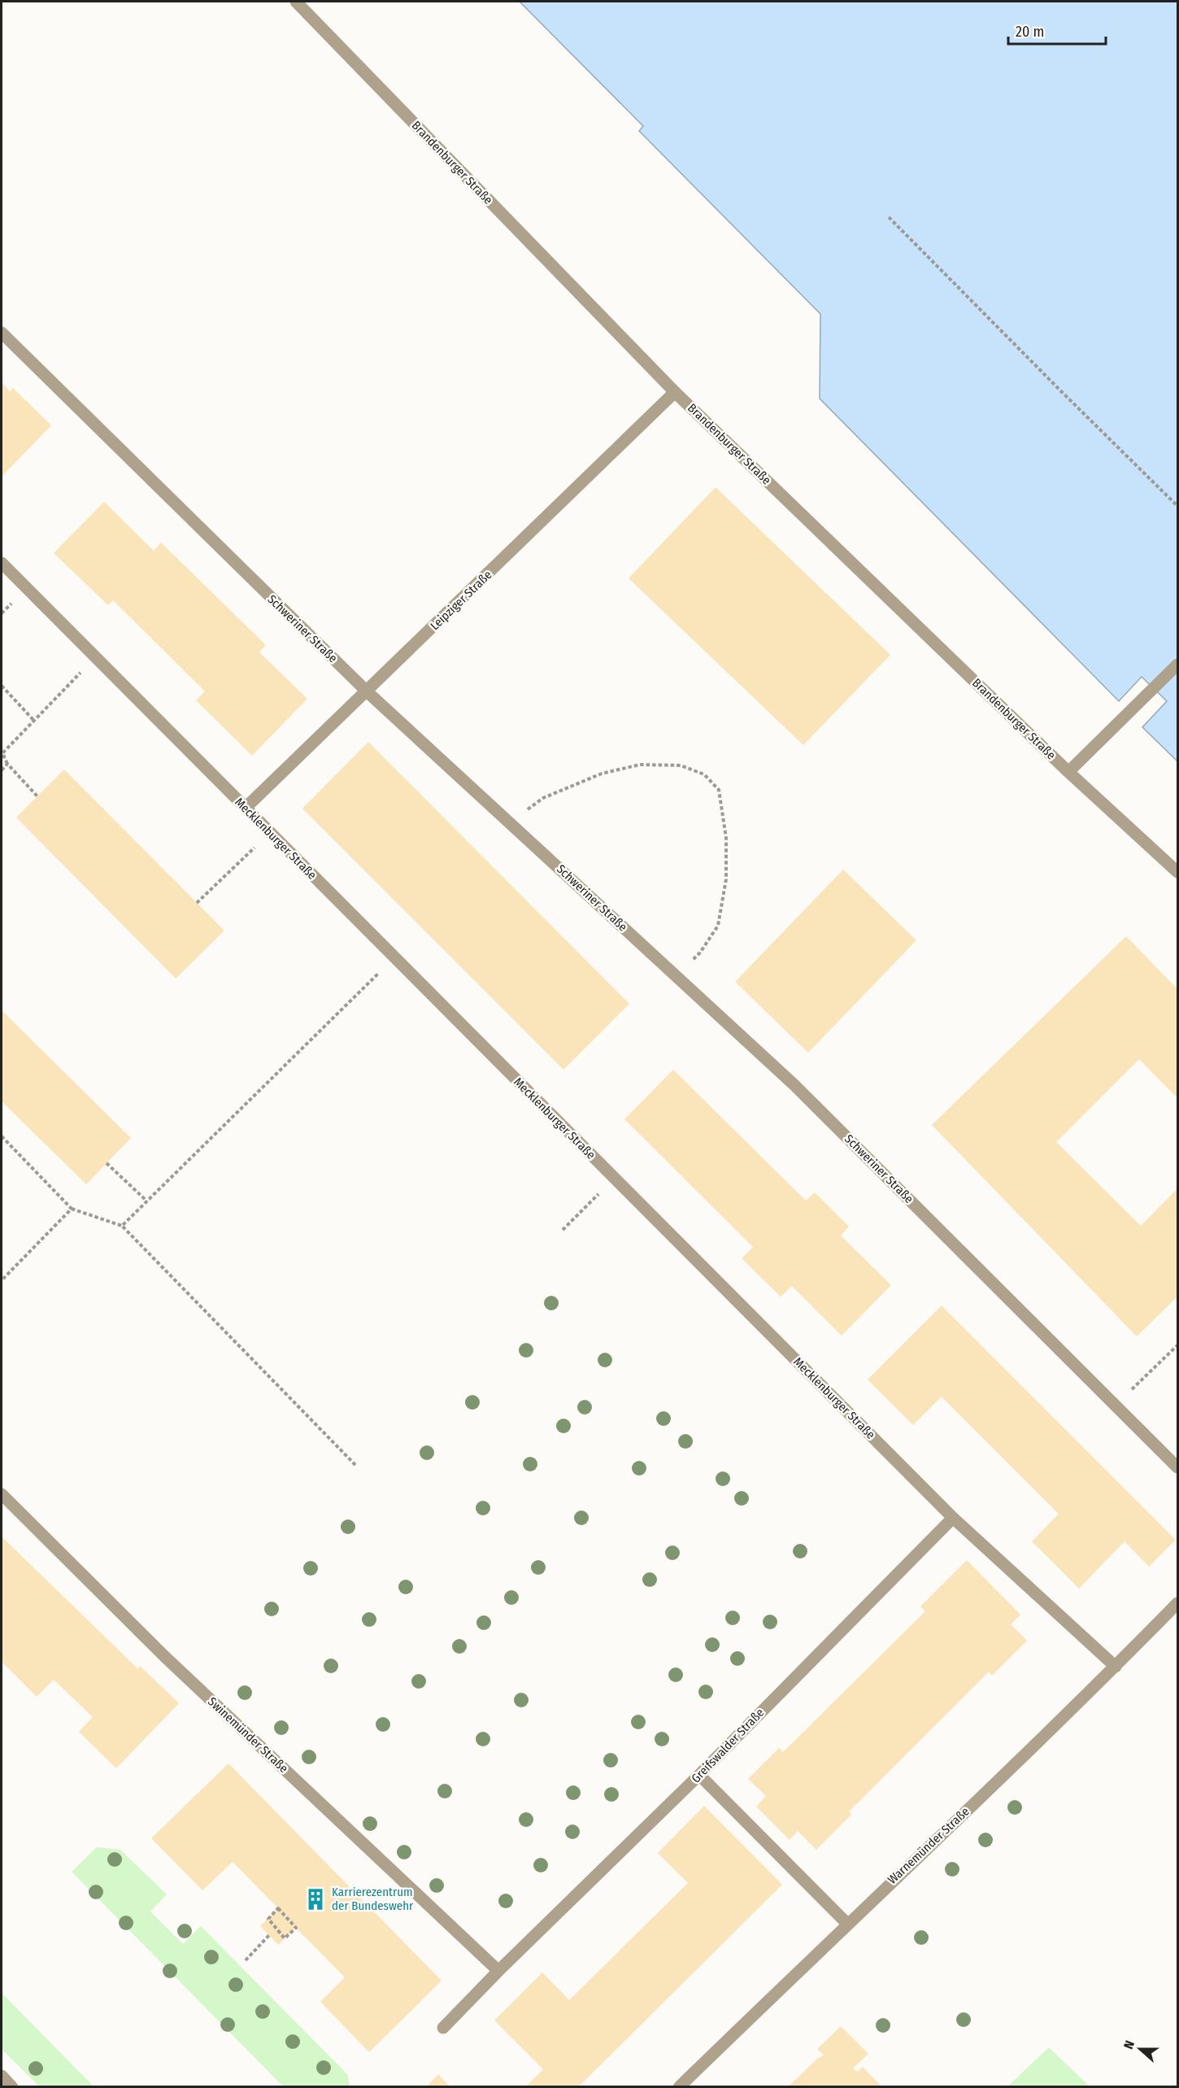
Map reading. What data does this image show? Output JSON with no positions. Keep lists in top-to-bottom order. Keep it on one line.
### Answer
{"streets":{"street":["Brandenburger Straße","Leipziger Straße","Schweriner Straße","Mecklenburger Straße","Swinemünder Straße","Greifswalder Straße","Warnemünder Straße"]},"crossings":[["Brandenburger Straße","Leipziger Straße"],["Leipziger Straße","Schweriner Straße"],["Leipziger Straße","Mecklenburger Straße"],["Mecklenburger Straße","Greifswalder Straße"],["Mecklenburger Straße","Warnemünder Straße"],["Swinemünder Straße","Greifswalder Straße"]],"places":{"building":["Karrierezentrum der Bundeswehr"]},"scale_bar":"20 m","north":"left"}
